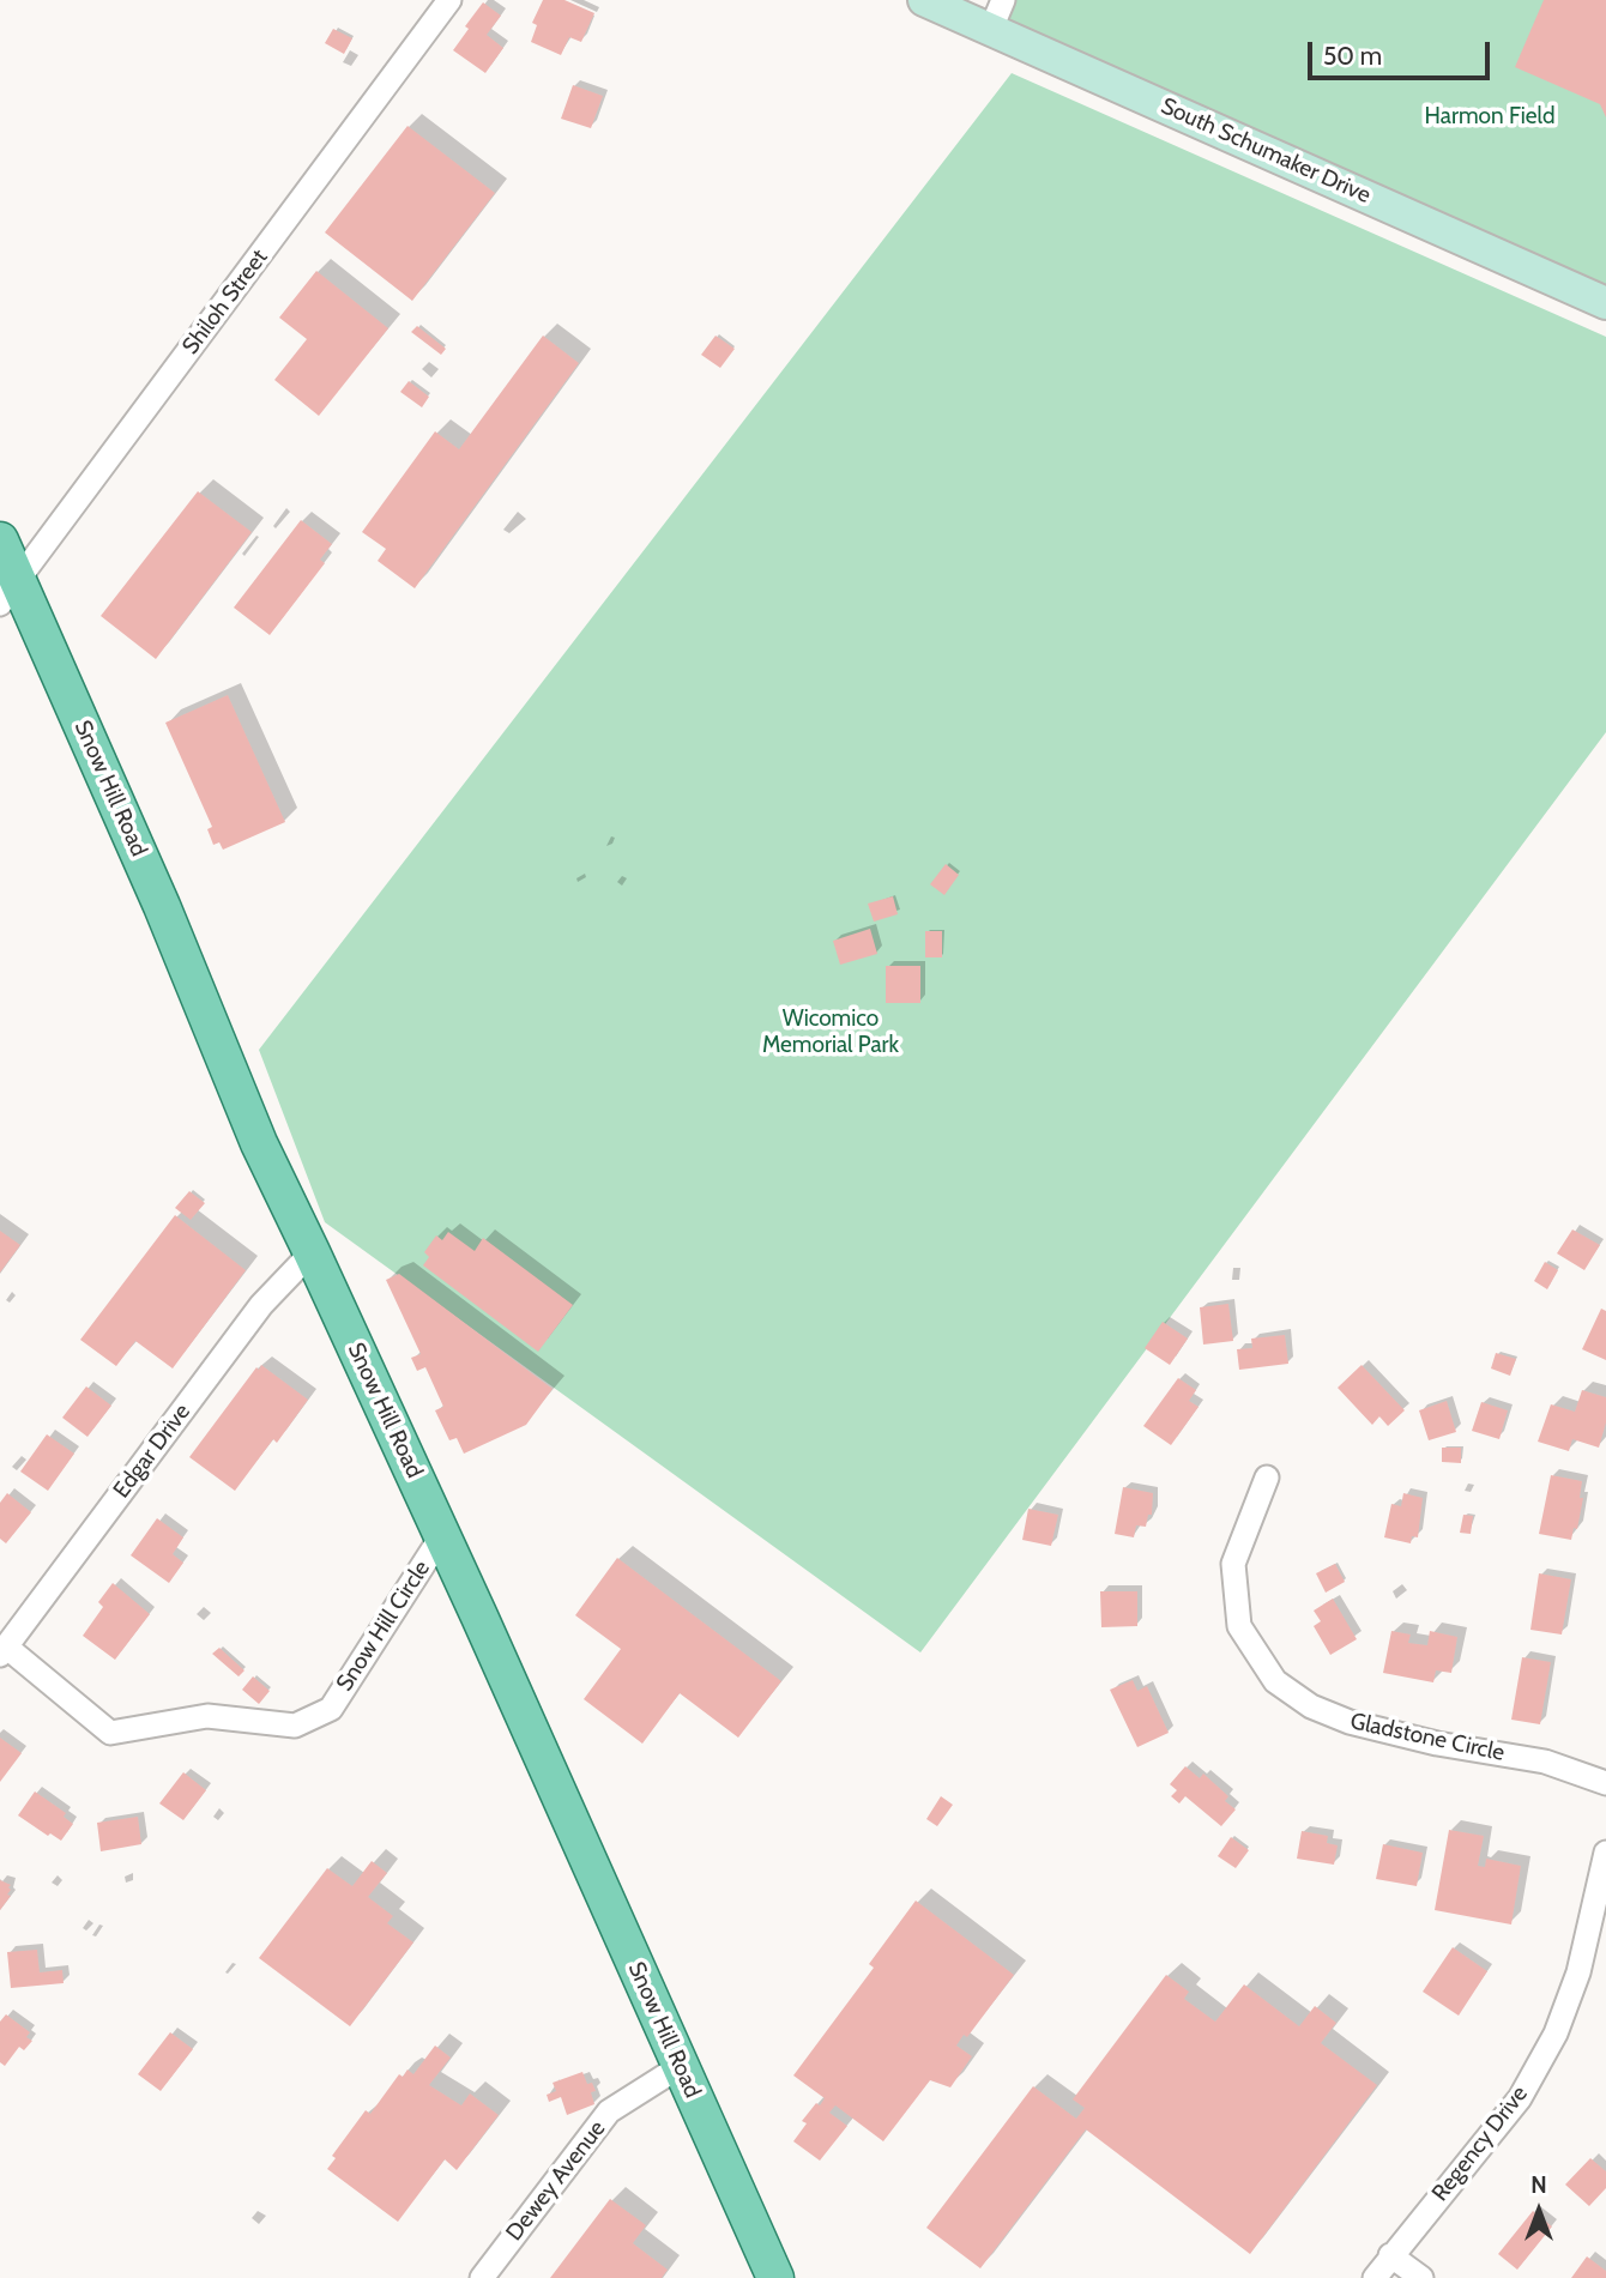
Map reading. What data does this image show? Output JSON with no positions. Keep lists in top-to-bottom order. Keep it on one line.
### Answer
{"streets":{"main road":["Snow Hill Road"],"street":["South Schumaker Drive","Shiloh Street","Edgar Drive","Snow Hill Circle","Gladstone Circle","Regency Drive","Dewey Avenue"]},"crossings":[["Shiloh Street","Snow Hill Road"],["Snow Hill Road","Edgar Drive"],["Snow Hill Road","Snow Hill Circle"],["Snow Hill Road","Dewey Avenue"],["Edgar Drive","Snow Hill Circle"]],"parks":["Harmon Field","Wicomico Memorial Park"],"scale_bar":"50 m","north":"top"}
